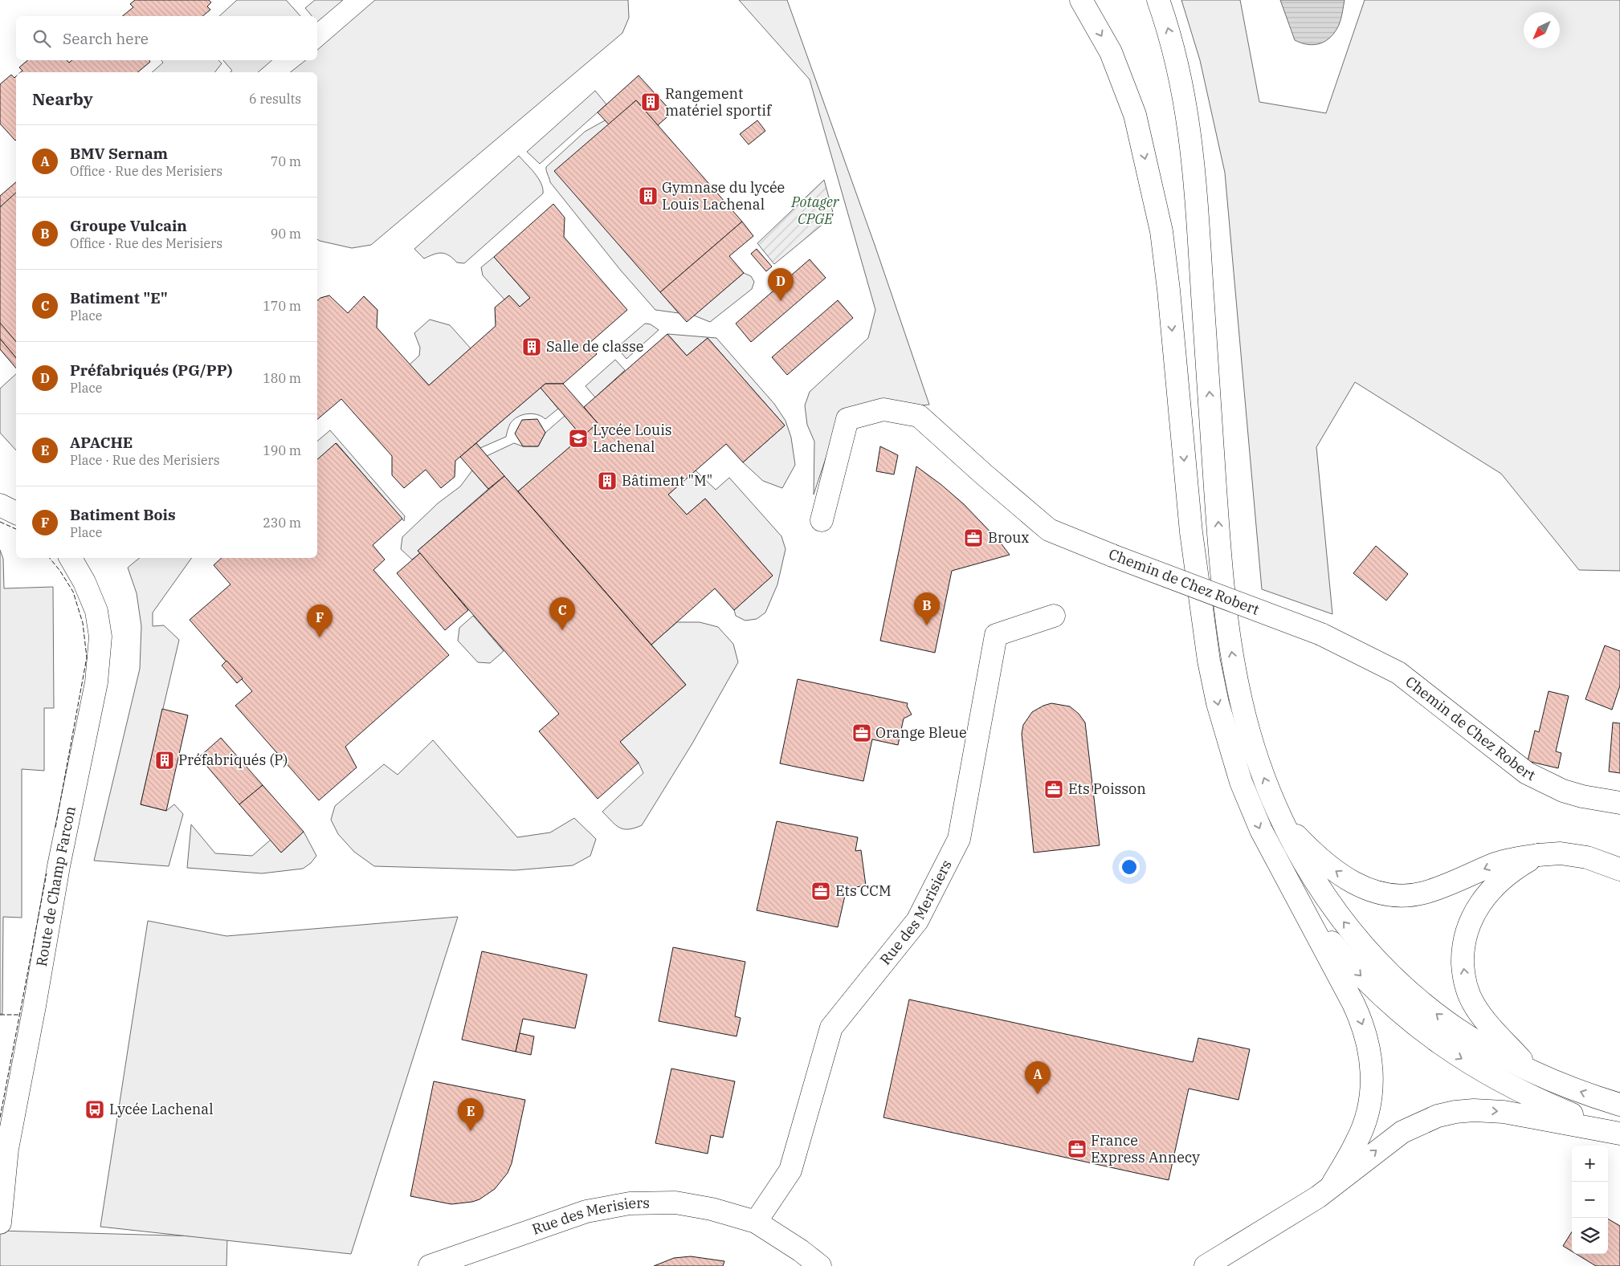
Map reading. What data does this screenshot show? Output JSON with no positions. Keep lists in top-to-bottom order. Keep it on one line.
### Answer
{"streets":{"main road":["Chemin de Chez Robert","Route de Champ Farcon","Rue des Merisiers"]},"parks":["Potager CPGE"],"places":{"building":["Rangement matériel sportif","Gymnase du lycée Louis Lachenal","Salle de classe","Bâtiment \"M\"","Préfabriqués (P)"],"school or university":["Lycée Louis Lachenal"],"office":["Broux","Orange Bleue","Ets Poisson","Ets CCM","France Express Annecy"],"bus stop":["Lycée Lachenal"]},"north":"bottom left","page":{"search":"Search here","heading":["Nearby","6 results"],"list":[{"mark":"A","name":"BMV Sernam","note":"Office · Rue des Merisiers","value":"70 m"},{"mark":"B","name":"Groupe Vulcain","note":"Office · Rue des Merisiers","value":"90 m"},{"mark":"C","name":"Batiment \"E\"","note":"Place","value":"170 m"},{"mark":"D","name":"Préfabriqués (PG/PP)","note":"Place","value":"180 m"},{"mark":"E","name":"APACHE","note":"Place · Rue des Merisiers","value":"190 m"},{"mark":"F","name":"Batiment Bois","note":"Place","value":"230 m"}],"pins":["D","B","C","F","A","E"],"map_buttons":["+","−"]}}
